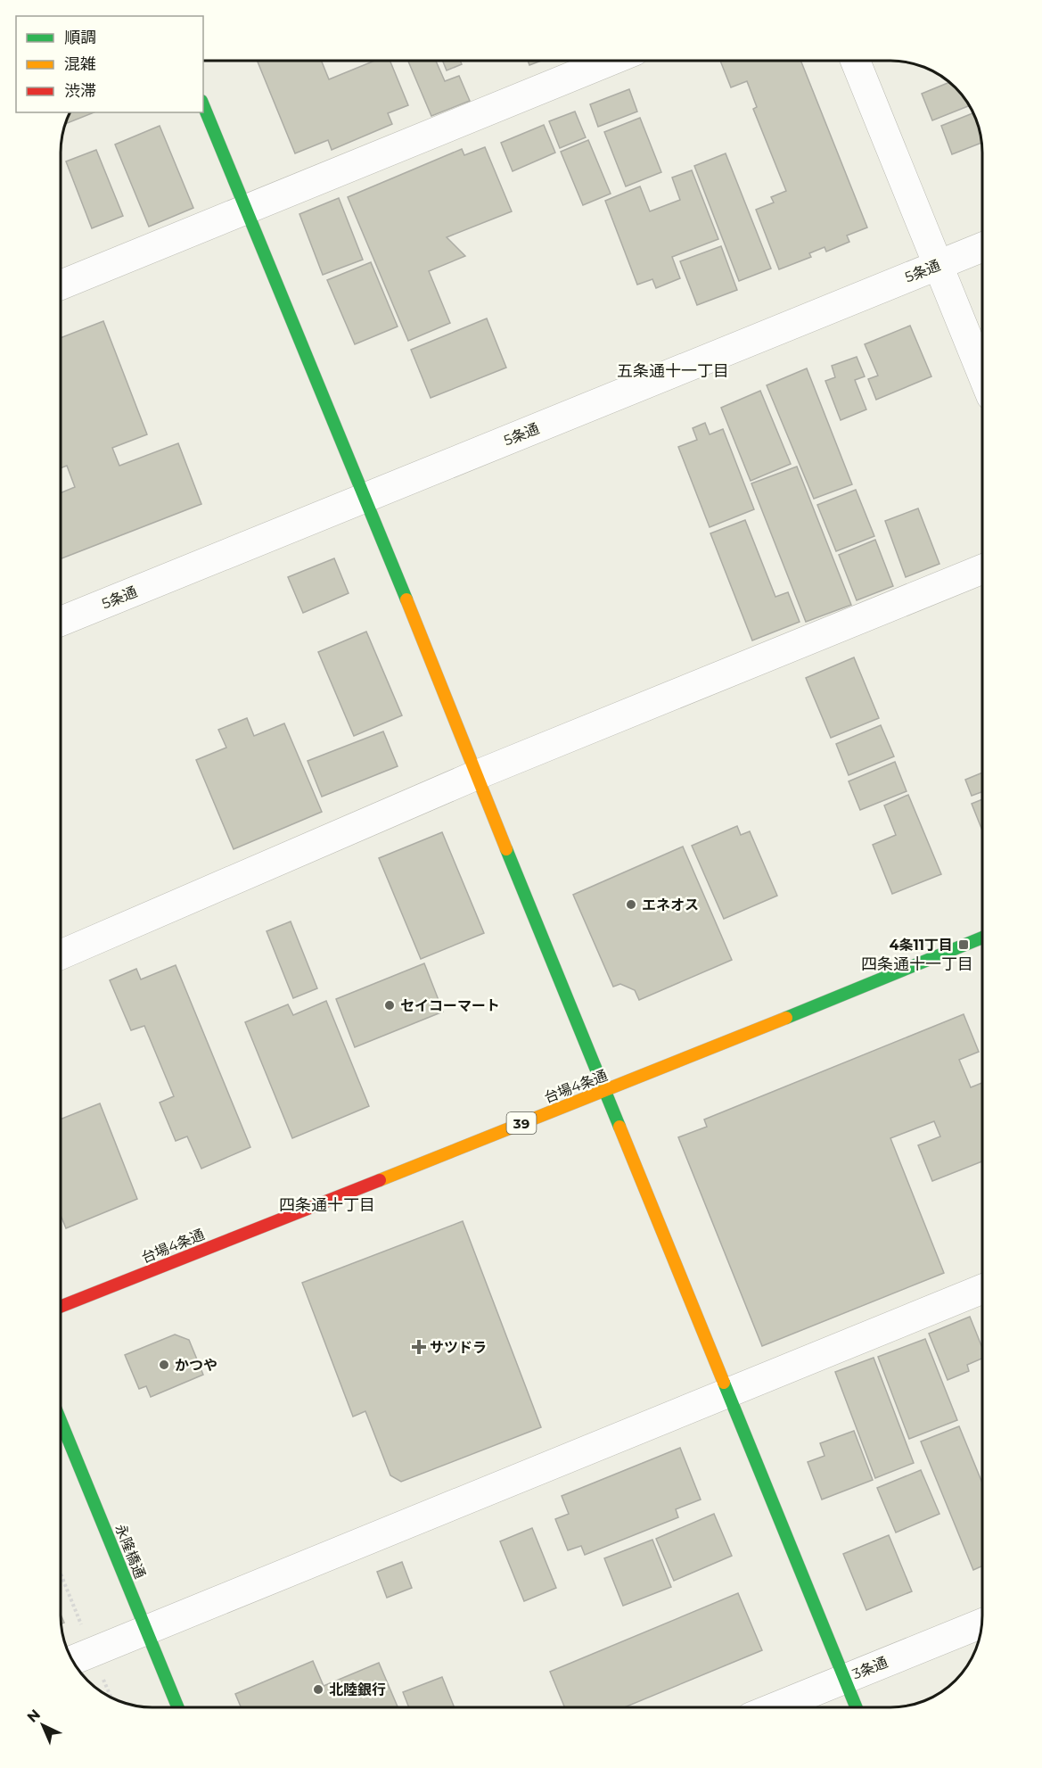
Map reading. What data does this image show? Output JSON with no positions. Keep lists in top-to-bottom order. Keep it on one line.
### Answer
{"streets":{"main road":["台場4条通","39","永隆橋通"],"street":["5条通","3条通"]},"districts":["五条通十一丁目","四条通十一丁目","四条通十丁目"],"places":{"other":["エネオス","セイコーマート","かつや","北陸銀行"],"transit":["4条11丁目"],"health":["サツドラ"]},"legend":["順調","混雑","渋滞"],"north":"top left"}
